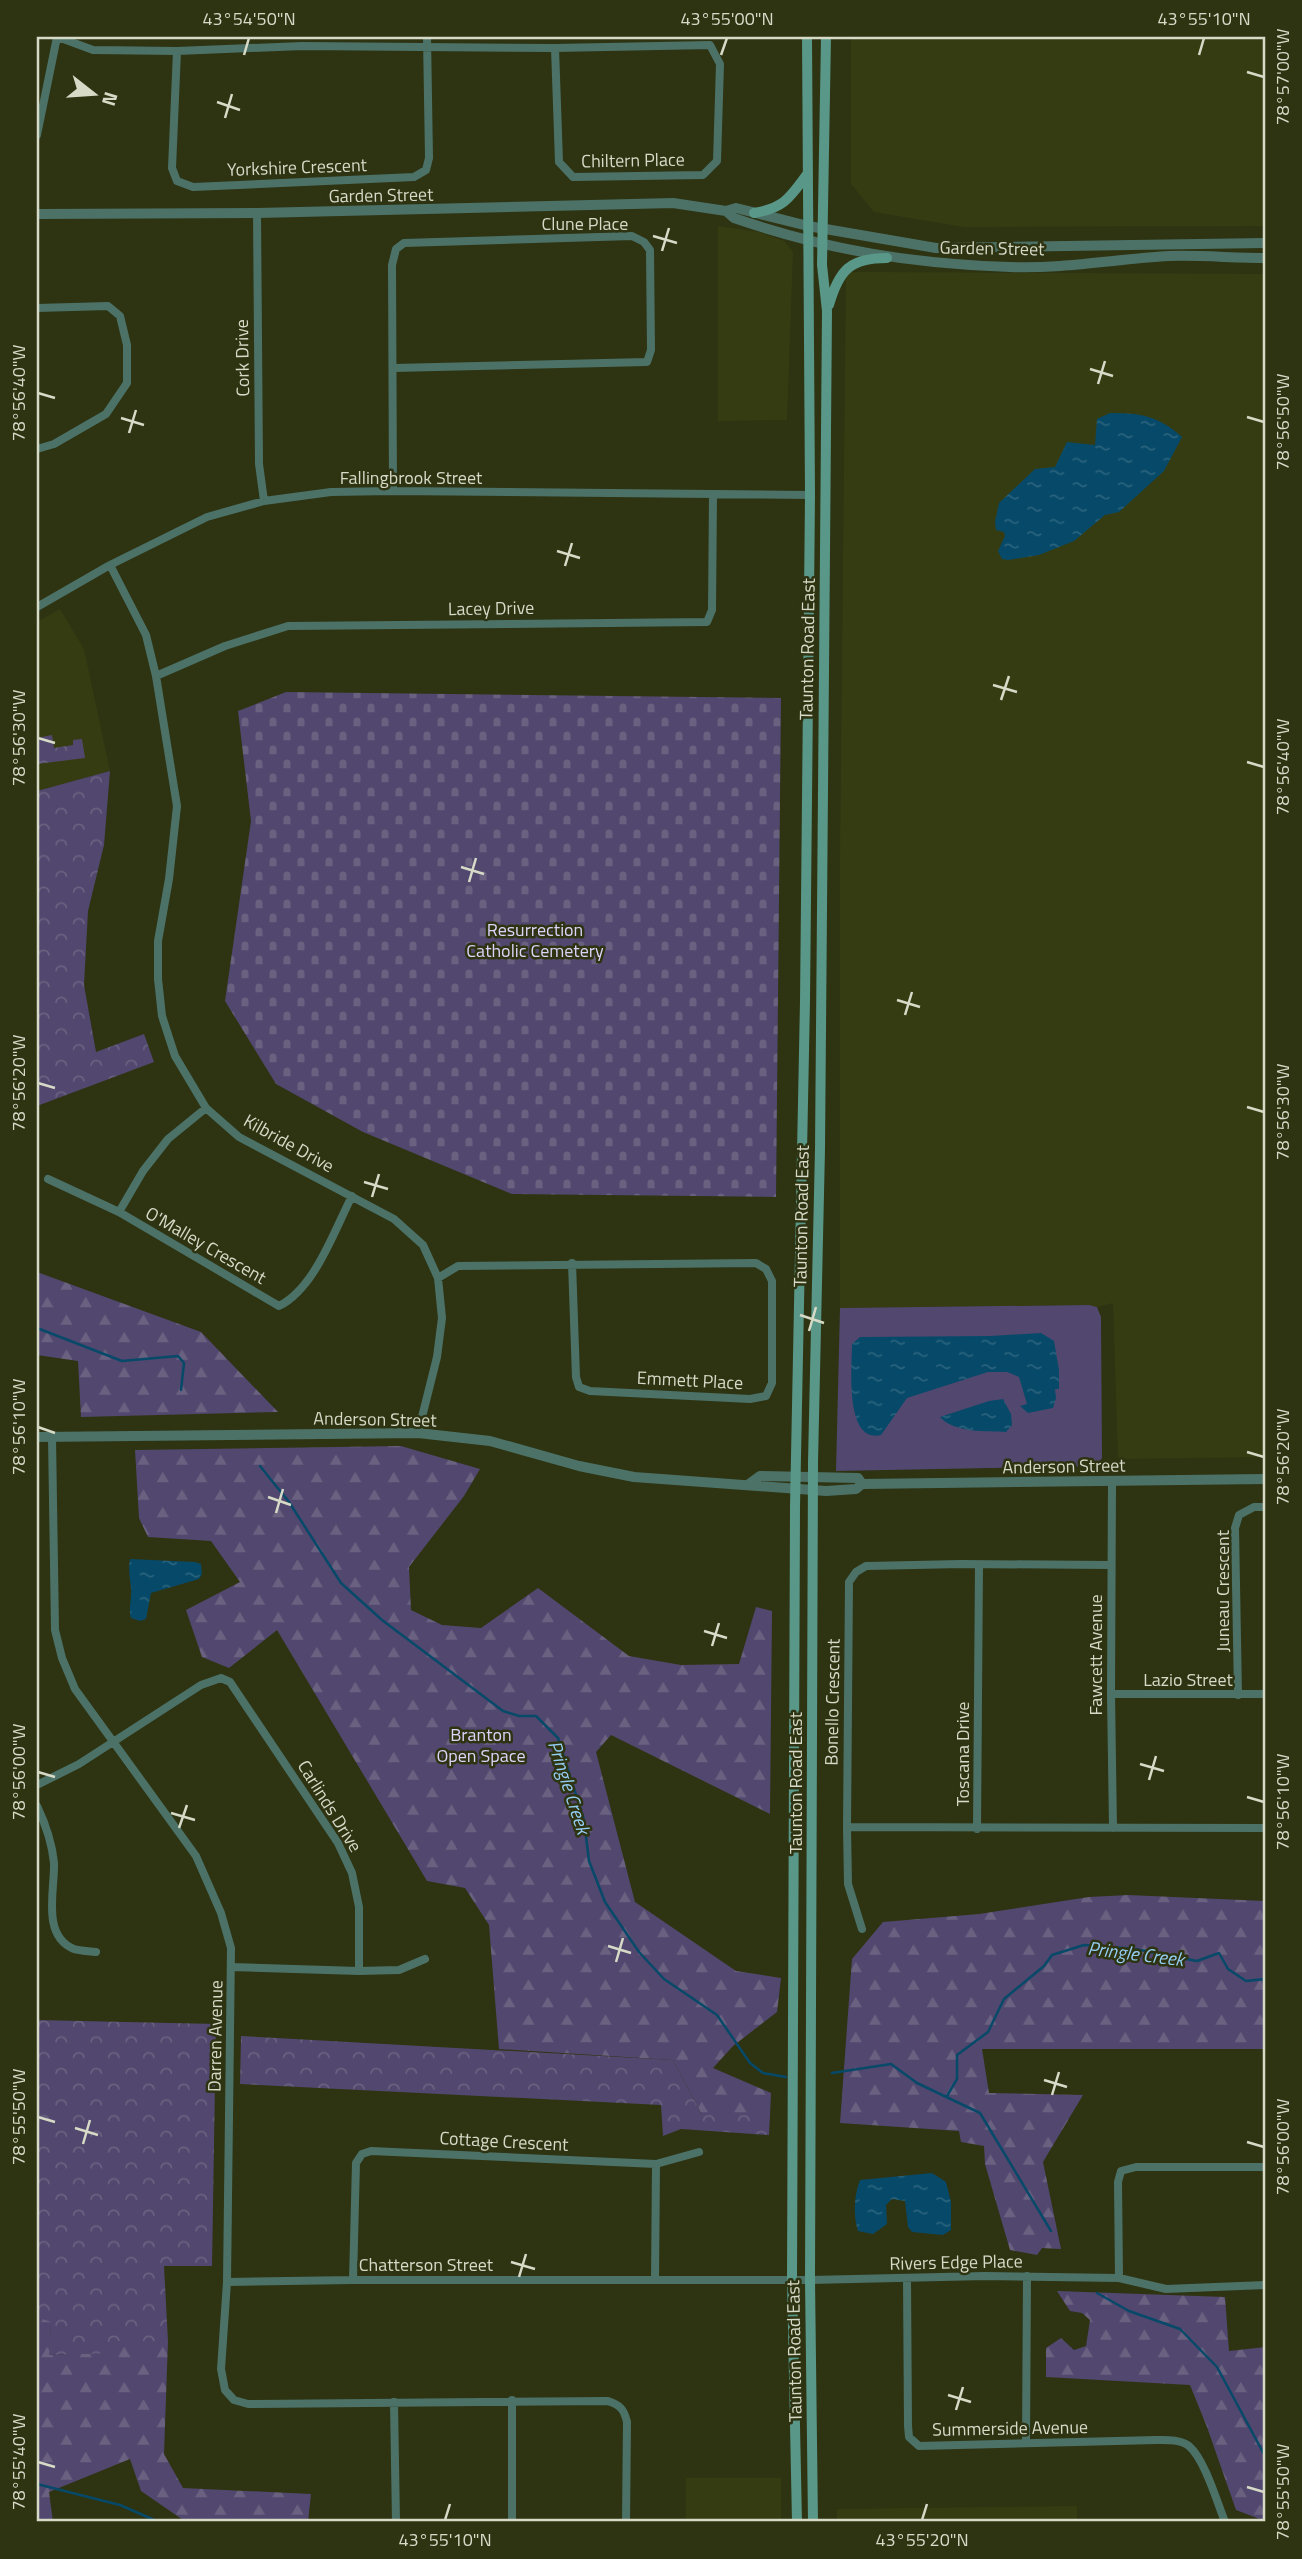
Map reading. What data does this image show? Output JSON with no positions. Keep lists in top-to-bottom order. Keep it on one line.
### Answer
{"streets":{"main road":["Taunton Road East"],"street":["Chiltern Place","Yorkshire Crescent","Garden Street","Clune Place","Cork Drive","Fallingbrook Street","Lacey Drive","Kilbride Drive","O'Malley Crescent","Emmett Place","Anderson Street","Juneau Crescent","Fawcett Avenue","Lazio Street","Bonello Crescent","Toscana Drive","Carlinds Drive","Darren Avenue","Cottage Crescent","Rivers Edge Place","Chatterson Street","Summerside Avenue"]},"crossings":[["Chiltern Place","Yorkshire Crescent"],["Garden Street","Cork Drive"],["Garden Street","Taunton Road East"],["Clune Place","Fallingbrook Street"],["Cork Drive","Fallingbrook Street"],["Fallingbrook Street","Lacey Drive"],["Fallingbrook Street","Taunton Road East"],["Fallingbrook Street","Kilbride Drive"],["Lacey Drive","Kilbride Drive"],["Taunton Road East","Anderson Street"],["Taunton Road East","Rivers Edge Place"],["Taunton Road East","Chatterson Street"],["Kilbride Drive","O'Malley Crescent"],["Kilbride Drive","Emmett Place"],["Kilbride Drive","Anderson Street"],["Anderson Street","Fawcett Avenue"],["Anderson Street","Darren Avenue"],["Juneau Crescent","Lazio Street"],["Fawcett Avenue","Lazio Street"],["Fawcett Avenue","Toscana Drive"],["Bonello Crescent","Toscana Drive"],["Carlinds Drive","Darren Avenue"],["Darren Avenue","Chatterson Street"],["Cottage Crescent","Chatterson Street"],["Rivers Edge Place","Chatterson Street"],["Rivers Edge Place","Summerside Avenue"]],"water":["Pringle Creek"],"parks":["Resurrection Catholic Cemetery","Branton Open Space"],"north":"right","coordinates":["43°54'50\"N","43°55'00\"N","43°55'10\"N","78°57'00\"W","78°56'40\"W","78°56'50\"W","78°56'30\"W","78°56'20\"W","78°56'10\"W","78°56'00\"W","78°55'50\"W","78°55'40\"W","43°55'20\"N"]}
